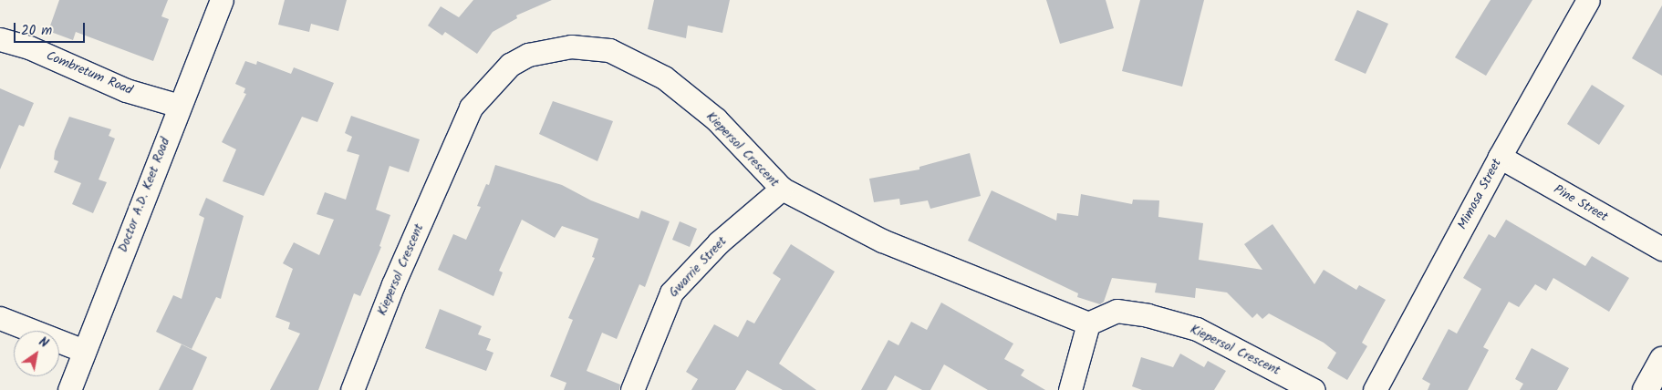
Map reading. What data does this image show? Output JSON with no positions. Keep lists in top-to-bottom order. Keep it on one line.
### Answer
{"streets":{"street":["Combretum Road","Kiepersol Crescent","Mimosa Street","Doctor A.D. Keet Road","Pine Street","Gwarrie Street"]},"crossings":[["Combretum Road","Doctor A.D. Keet Road"],["Kiepersol Crescent","Gwarrie Street"],["Mimosa Street","Pine Street"]],"scale_bar":"20 m","north":"top right"}
